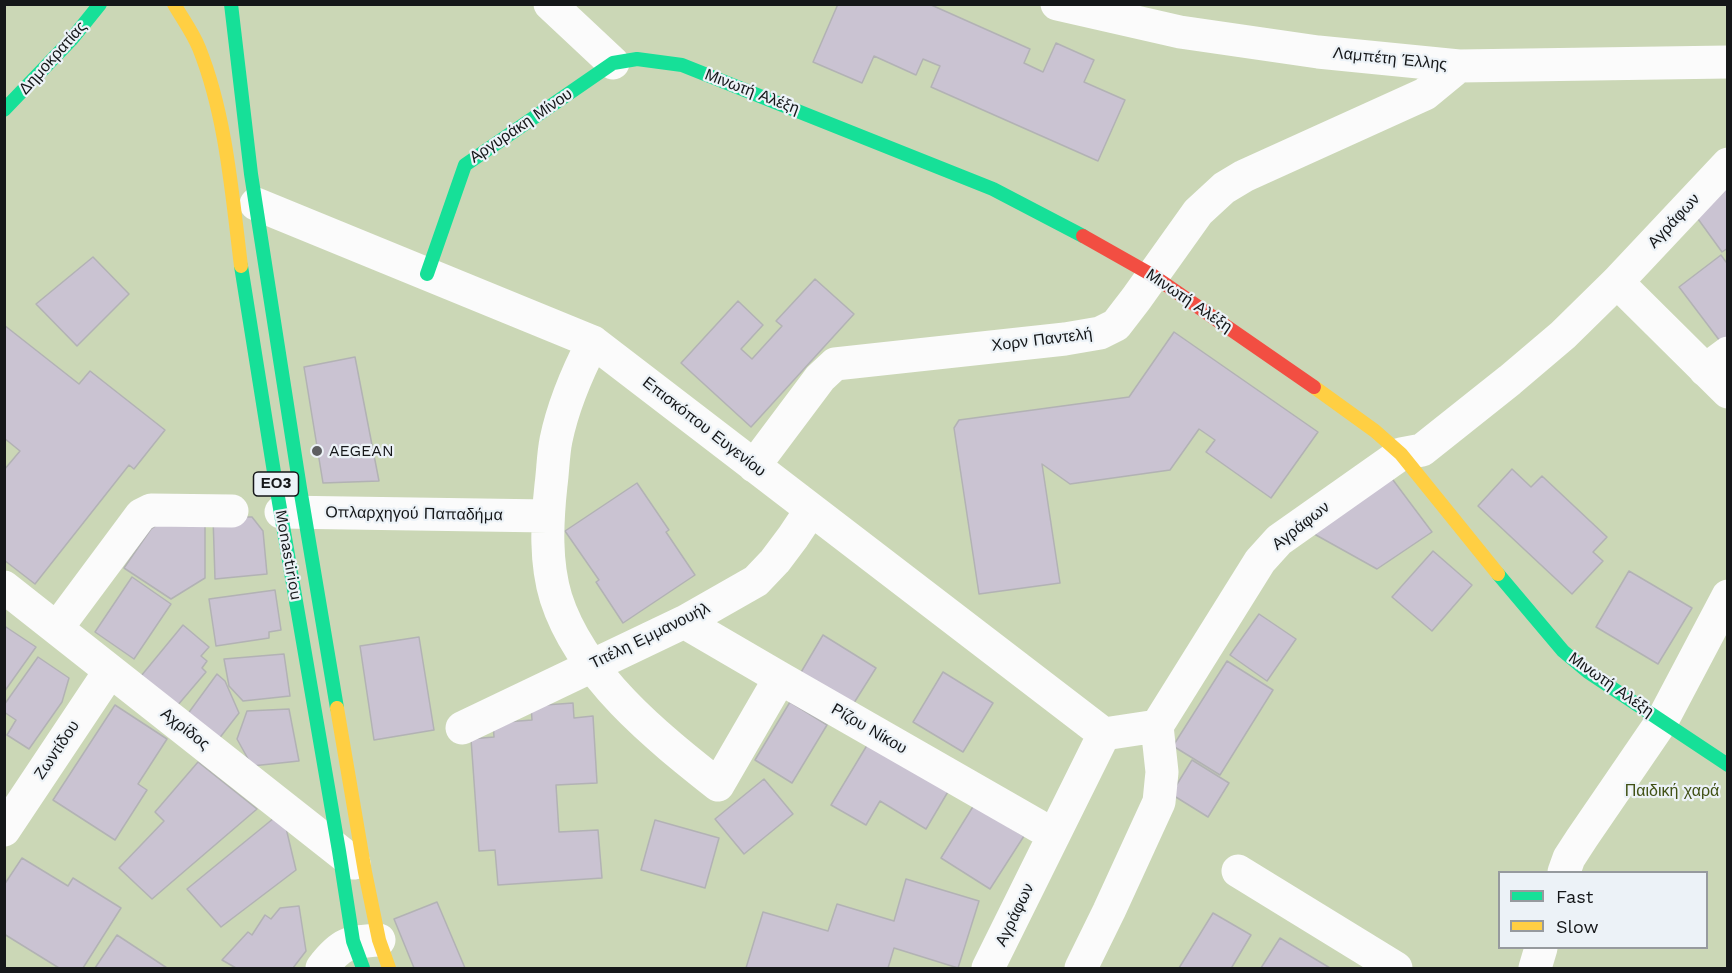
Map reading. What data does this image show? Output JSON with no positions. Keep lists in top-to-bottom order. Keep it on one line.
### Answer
{"streets":{"main road":["Δημοκρατίας","Μινωτή Αλέξη","Αργυράκη Μίνου","ΕΟ3","Monastiriou"],"street":["Λαμπέτη Έλλης","Αγράφων","Χορν Παντελή","Επισκόπου Ευγενίου","Οπλαρχηγού Παπαδήμα","Τιτέλη Εμμανουήλ","Αχρίδος","Ρίζου Νίκου","Ζωντίδου"]},"crossings":[["Λαμπέτη Έλλης","Χορν Παντελή"],["Μινωτή Αλέξη","Αργυράκη Μίνου"],["Μινωτή Αλέξη","Αγράφων"],["Μινωτή Αλέξη","Χορν Παντελή"],["Αργυράκη Μίνου","Επισκόπου Ευγενίου"],["Αγράφων","Επισκόπου Ευγενίου"],["Αγράφων","Ρίζου Νίκου"],["Χορν Παντελή","Επισκόπου Ευγενίου"],["Επισκόπου Ευγενίου","Monastiriou"],["Επισκόπου Ευγενίου","Τιτέλη Εμμανουήλ"],["Οπλαρχηγού Παπαδήμα","Monastiriou"],["Monastiriou","Αχρίδος"],["Τιτέλη Εμμανουήλ","Ρίζου Νίκου"],["Αχρίδος","Ζωντίδου"]],"parks":["Παιδική χαρά"],"places":["AEGEAN"],"legend":["Fast","Slow"]}
